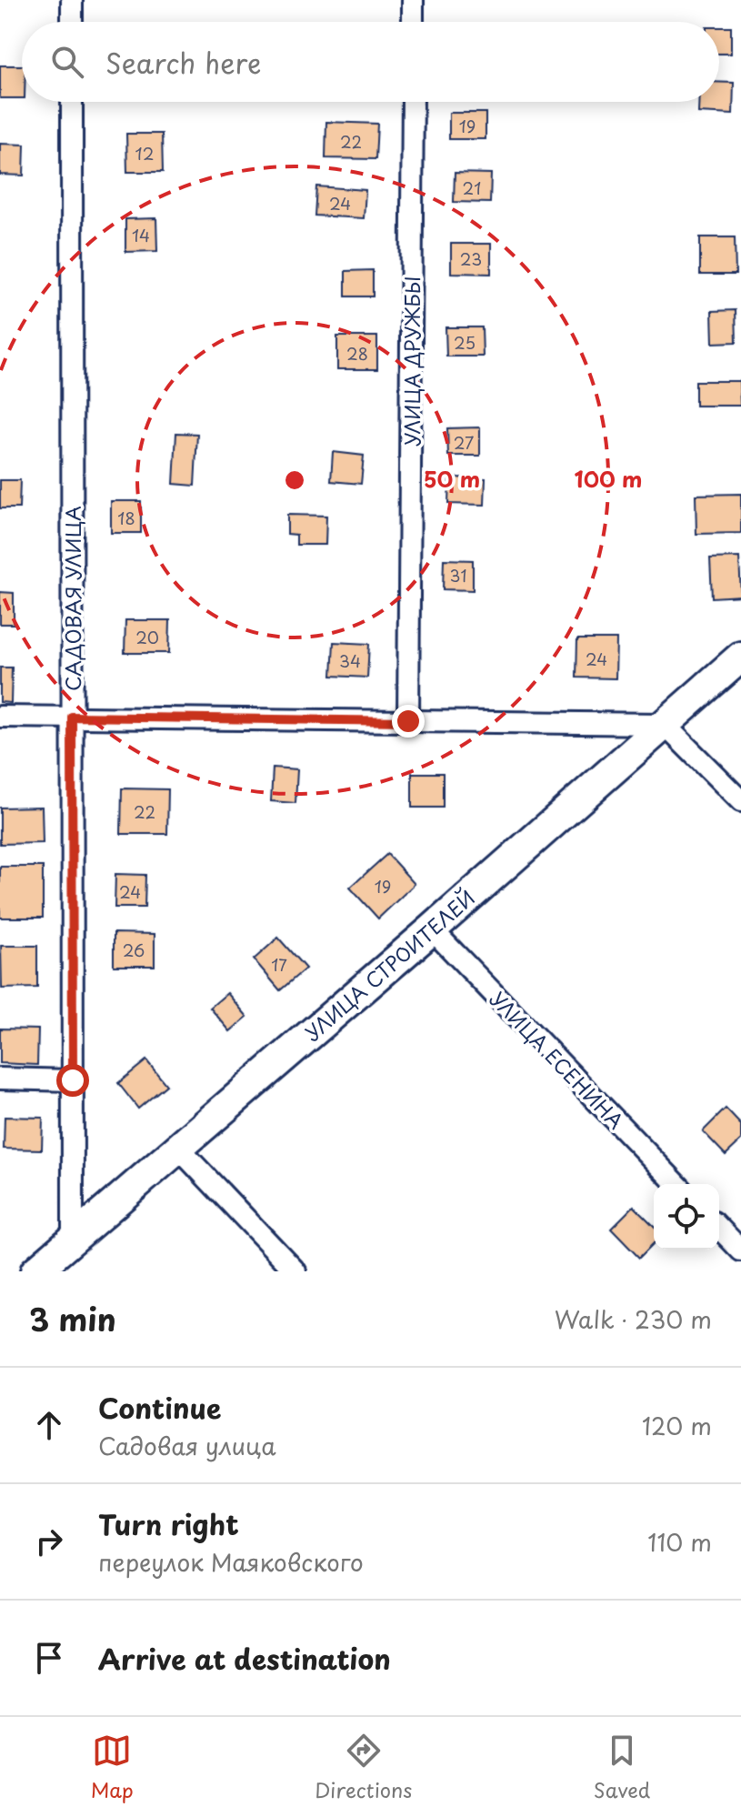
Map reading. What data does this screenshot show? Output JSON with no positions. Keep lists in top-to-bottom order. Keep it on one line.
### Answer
{"streets":{"street":["УЛИЦА ДРУЖБЫ","САДОВАЯ УЛИЦА","УЛИЦА СТРОИТЕЛЕЙ","УЛИЦА ЕСЕНИНА"]},"crossings":[["САДОВАЯ УЛИЦА","УЛИЦА СТРОИТЕЛЕЙ"],["УЛИЦА СТРОИТЕЛЕЙ","УЛИЦА ЕСЕНИНА"]],"house_numbers":["19","22","12","21","24","14","23","25","28","27","18","31","20","24","34","22","19","24","26","17"],"page":{"search":"Search here","heading":["3 min","Walk · 230 m"],"list":[["Continue","Садовая улица","120 m"],["Turn right","переулок Маяковского","110 m"],"Arrive at destination"],"nav":["Map","Directions","Saved"]},"rings":["50 m","100 m"]}
